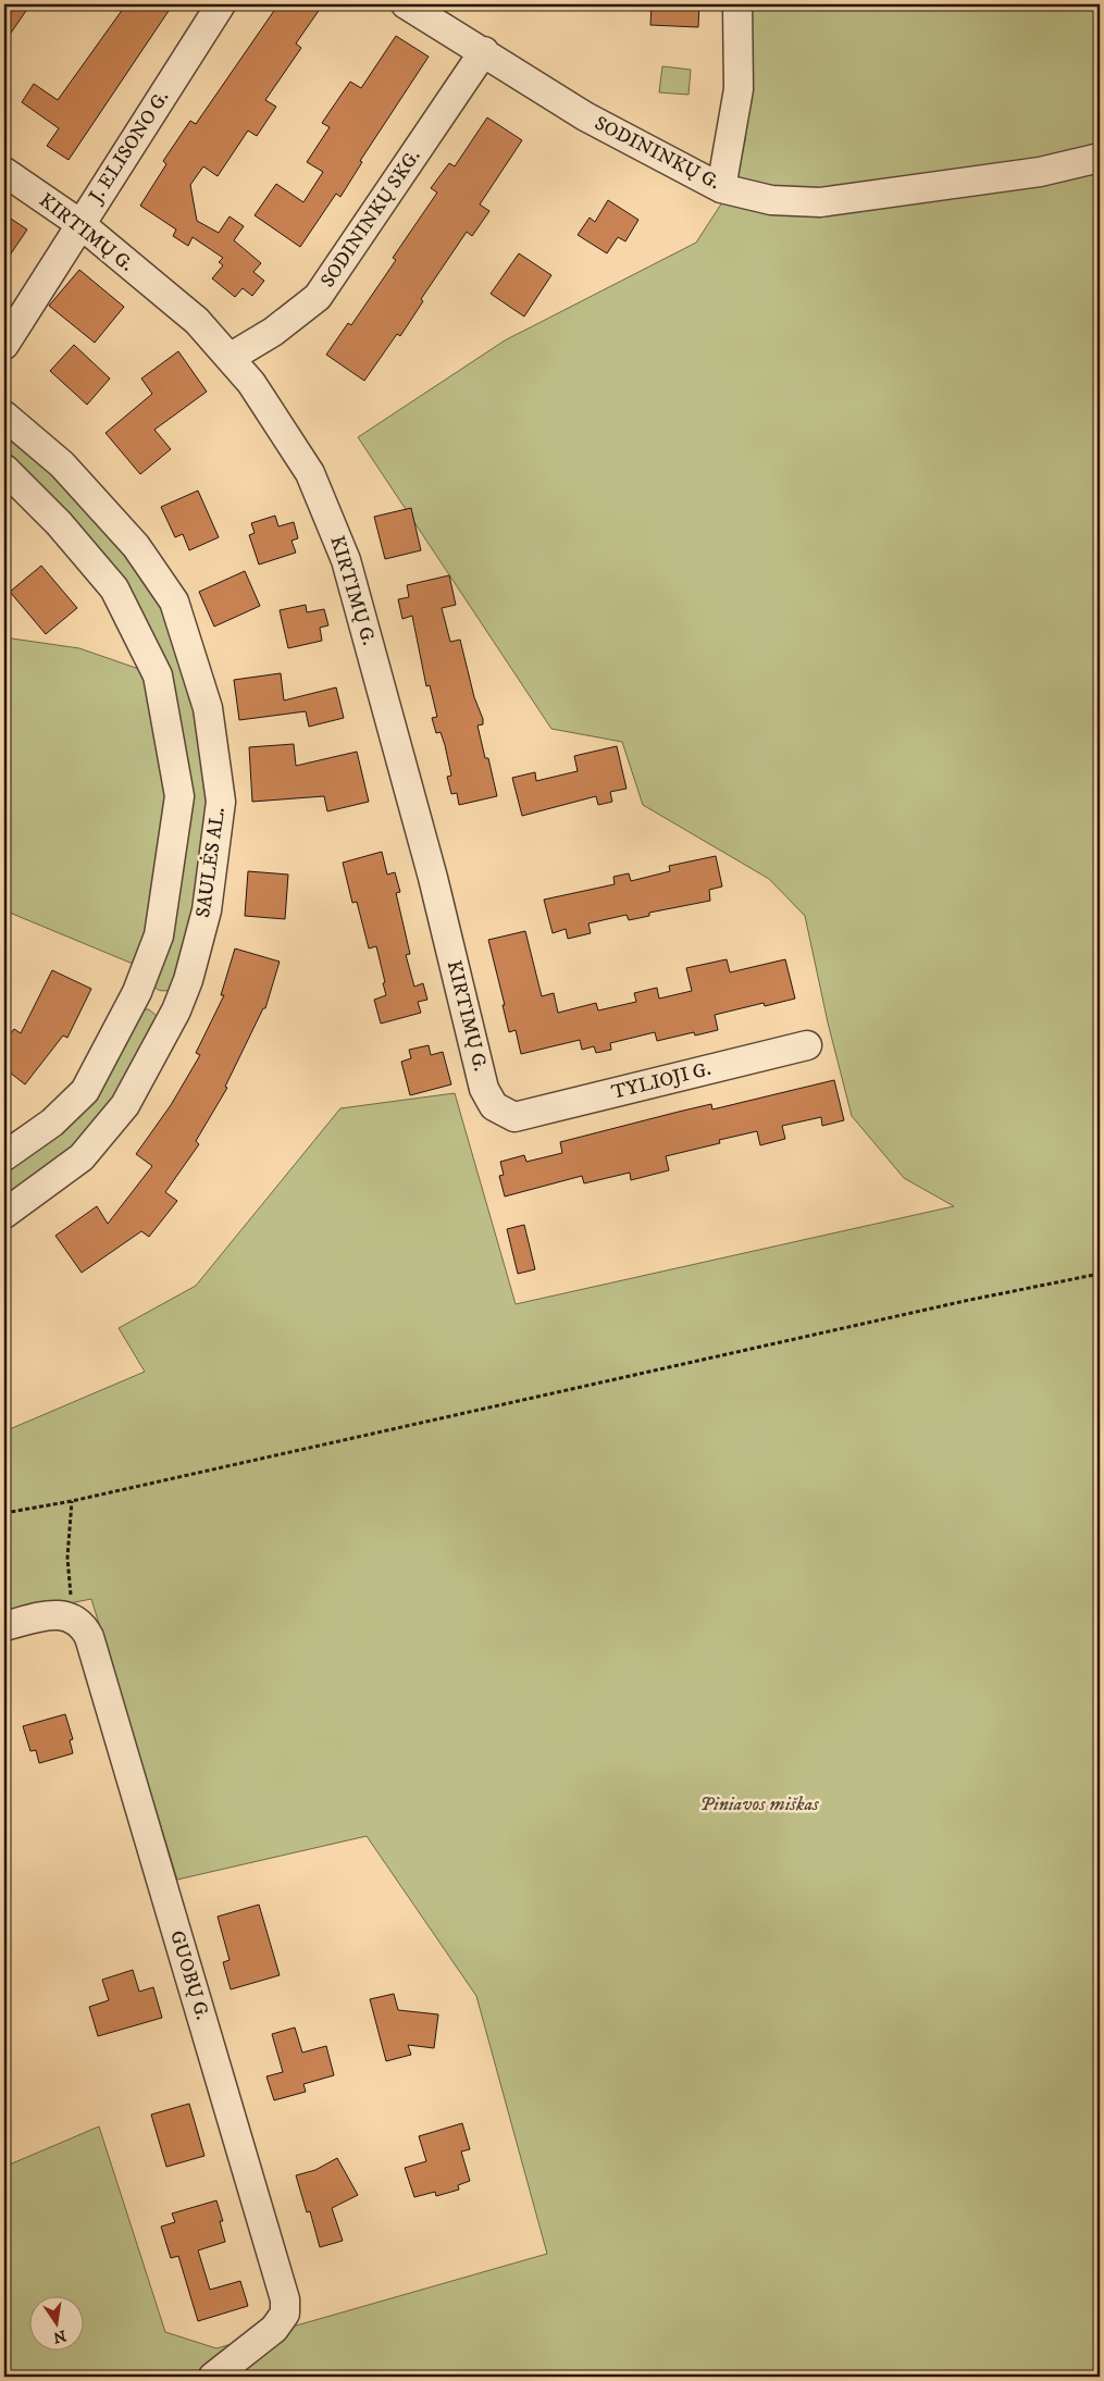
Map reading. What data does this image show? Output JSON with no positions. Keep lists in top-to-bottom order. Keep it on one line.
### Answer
{"streets":{"street":["J. ELISONO G.","SODININKŲ G.","SODININKŲ SKG.","KIRTIMŲ G.","SAULĖS AL.","TYLIOJI G.","GUOBŲ G."]},"crossings":[["J. ELISONO G.","KIRTIMŲ G."],["SODININKŲ G.","SODININKŲ SKG."],["SODININKŲ SKG.","KIRTIMŲ G."],["KIRTIMŲ G.","TYLIOJI G."]],"parks":["Piniavos miškas"],"north":"bottom"}
